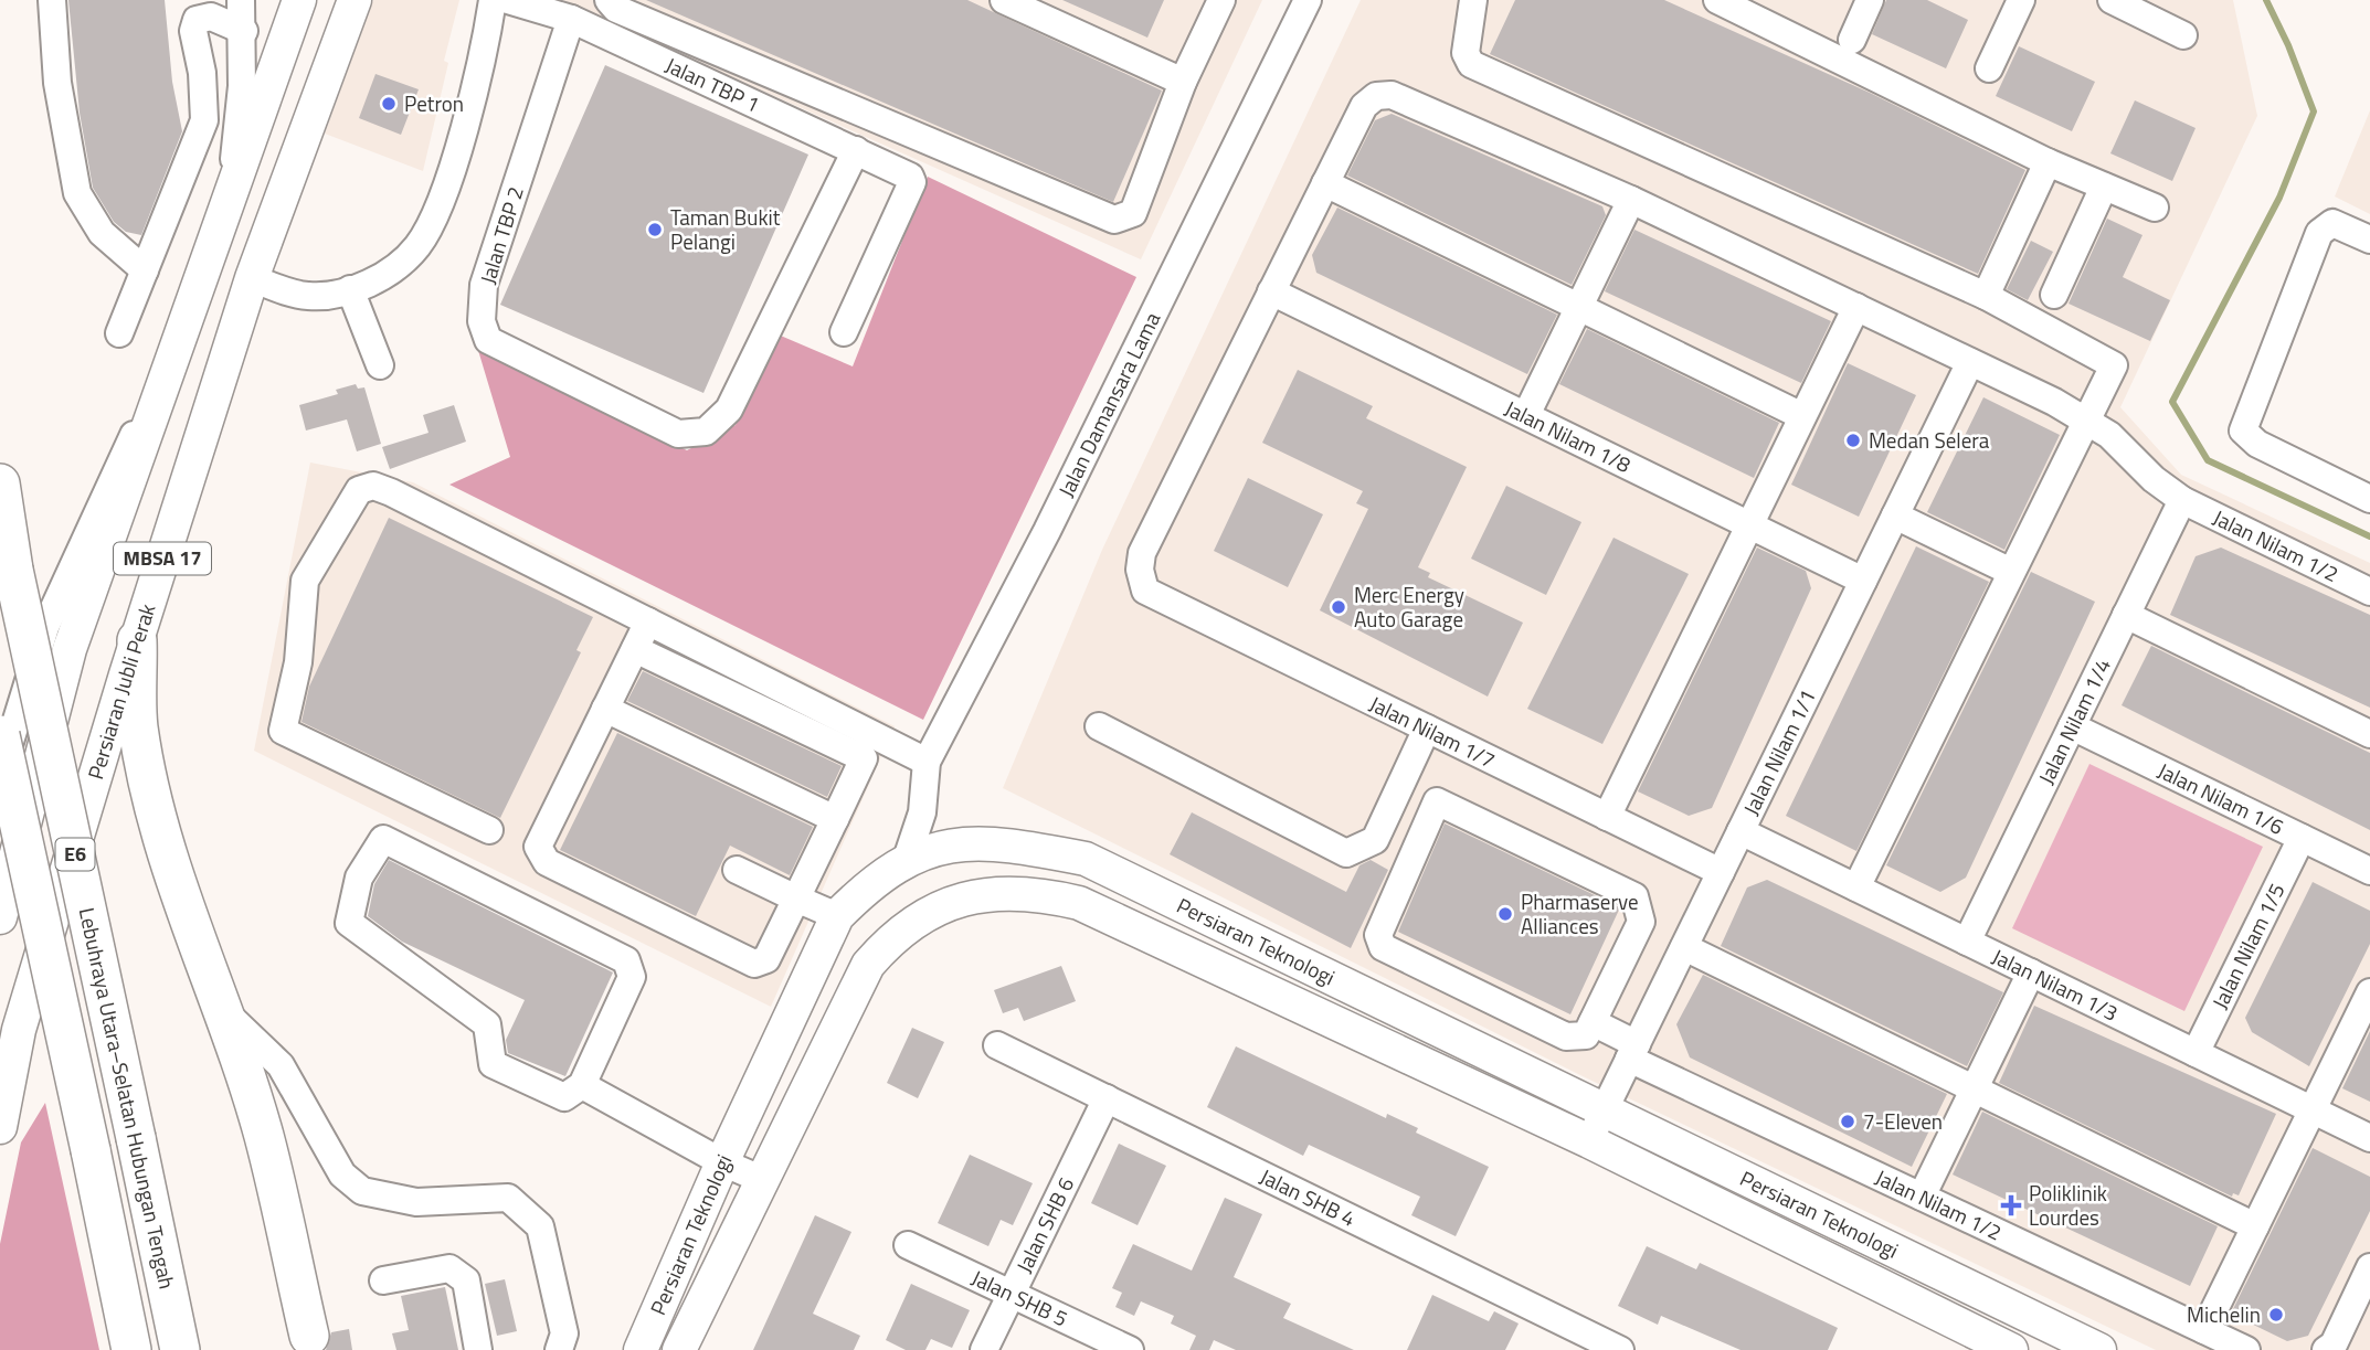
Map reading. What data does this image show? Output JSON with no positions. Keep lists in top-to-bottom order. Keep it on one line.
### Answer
{"streets":{"highway":["E6","Lebuhraya Utara–Selatan Hubungan Tengah"],"main road":["MBSA 17","Persiaran Jubli Perak","Persiaran Teknologi"],"street":["Jalan TBP 1","Jalan TBP 2","Jalan Damansara Lama","Jalan Nilam 1/8","Jalan Nilam 1/2","Jalan Nilam 1/4","Jalan Nilam 1/7","Jalan Nilam 1/1","Jalan Nilam 1/6","Jalan Nilam 1/5","Jalan Nilam 1/3","Jalan SHB 4","Jalan SHB 6","Jalan SHB 5"]},"crossings":[["Jalan TBP 1","Jalan TBP 2"],["Jalan Damansara Lama","Persiaran Teknologi"],["Jalan Nilam 1/8","Jalan Nilam 1/2"],["Jalan Nilam 1/8","Jalan Nilam 1/1"],["Jalan Nilam 1/2","Jalan Nilam 1/4"],["Jalan Nilam 1/2","Jalan Nilam 1/7"],["Jalan Nilam 1/2","Jalan Nilam 1/1"],["Jalan Nilam 1/4","Jalan Nilam 1/6"],["Jalan Nilam 1/4","Jalan Nilam 1/3"],["Jalan Nilam 1/7","Jalan Nilam 1/1"],["Jalan Nilam 1/1","Persiaran Teknologi"],["Jalan Nilam 1/1","Jalan Nilam 1/3"],["Jalan Nilam 1/6","Jalan Nilam 1/5"],["Jalan Nilam 1/5","Jalan Nilam 1/3"],["Jalan SHB 4","Jalan SHB 6"],["Jalan SHB 6","Jalan SHB 5"]],"places":{"other":["Petron","Taman Bukit Pelangi","Medan Selera","Merc Energy Auto Garage","Pharmaserve Alliances","7-Eleven","Michelin"],"health":["Poliklinik Lourdes"]}}
